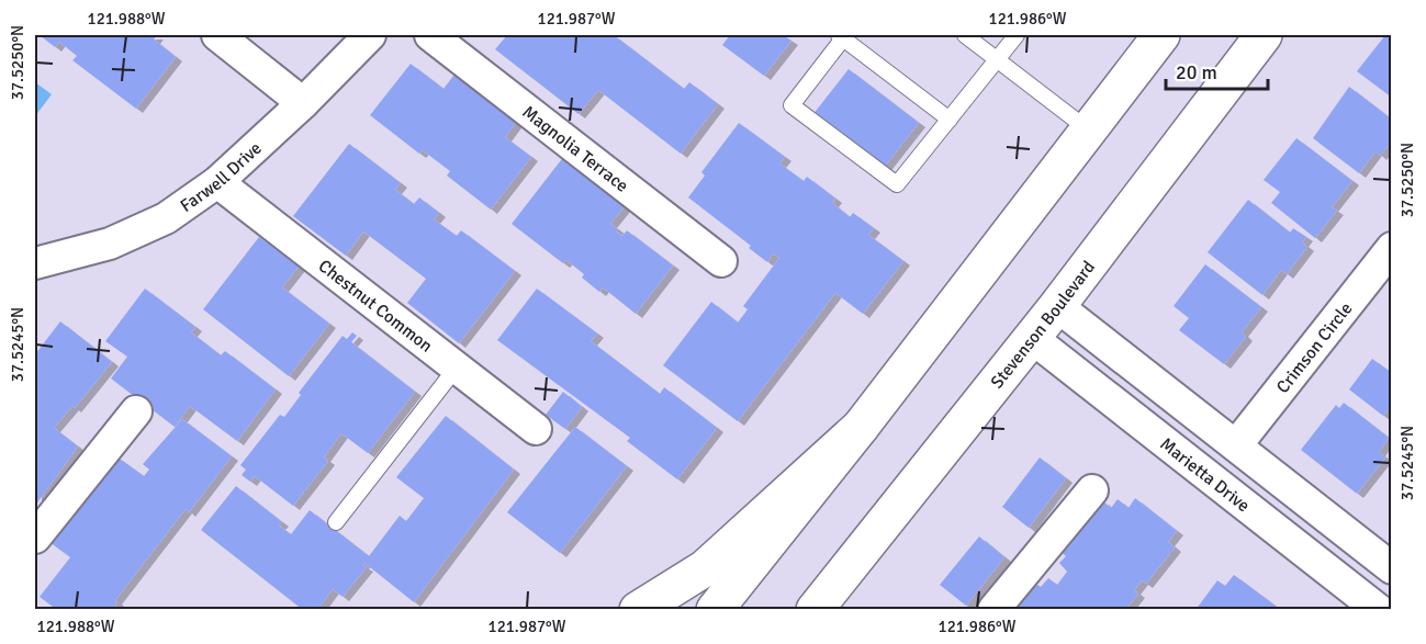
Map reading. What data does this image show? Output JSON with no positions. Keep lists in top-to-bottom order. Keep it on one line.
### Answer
{"streets":{"main road":["Stevenson Boulevard"],"street":["Magnolia Terrace","Farwell Drive","Chestnut Common","Crimson Circle","Marietta Drive"]},"crossings":[["Farwell Drive","Chestnut Common"],["Stevenson Boulevard","Marietta Drive"]],"scale_bar":"20 m","coordinates":["121.988°W","121.987°W","121.986°W","37.5250°N","37.5245°N"]}
